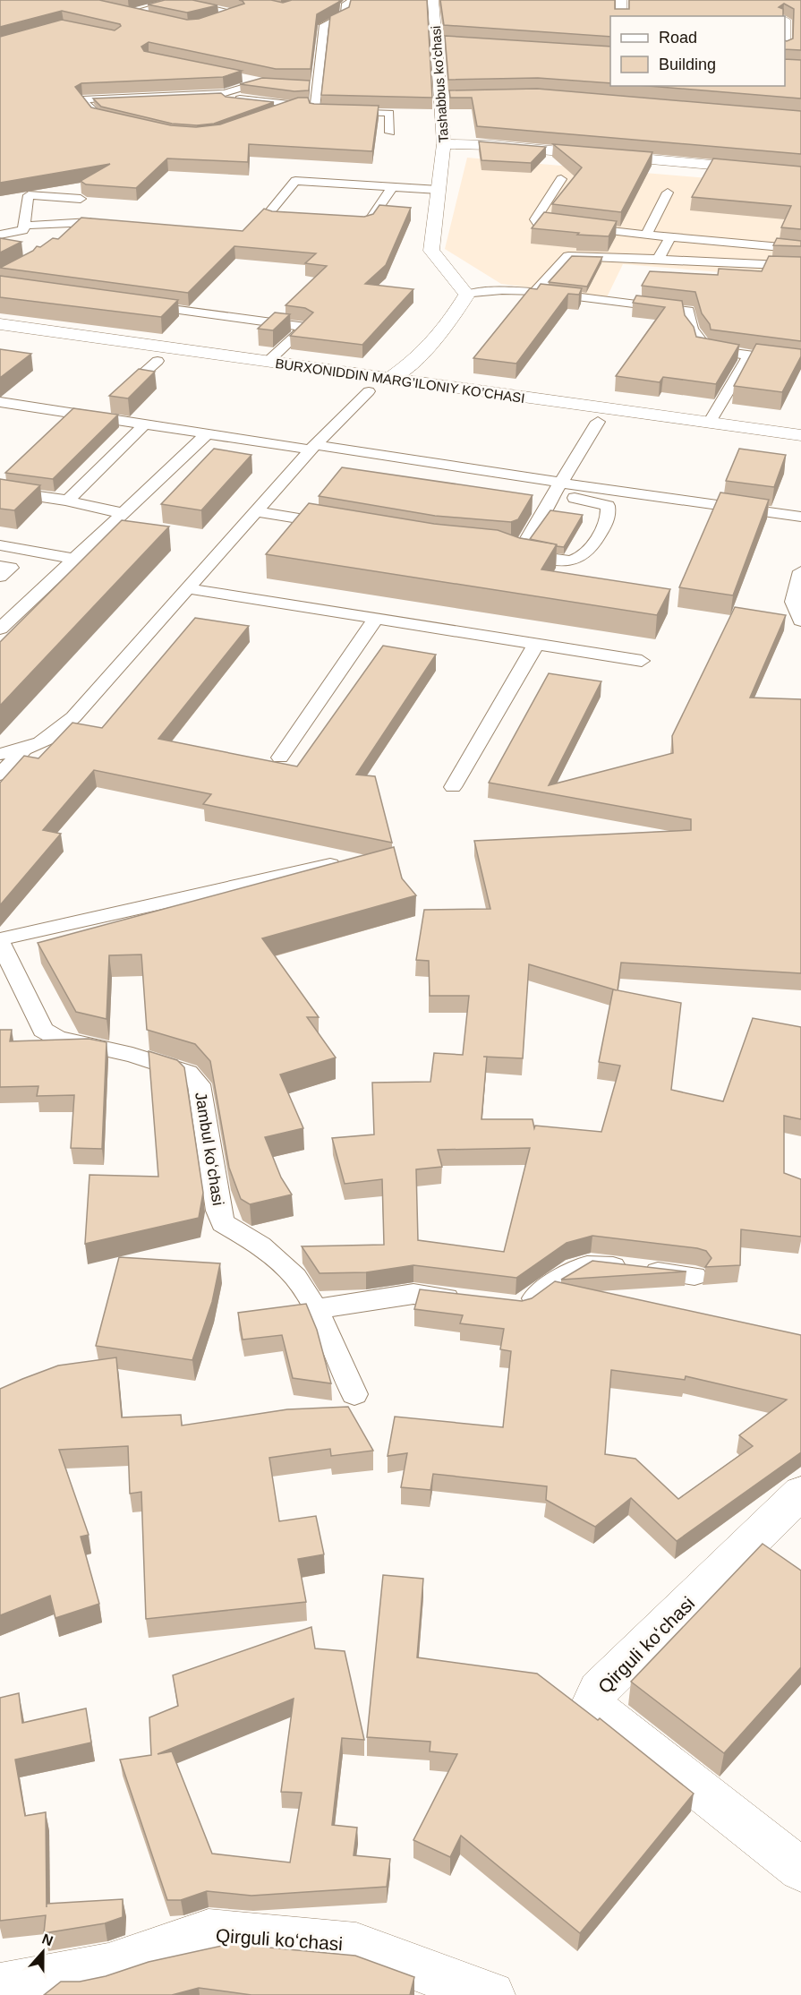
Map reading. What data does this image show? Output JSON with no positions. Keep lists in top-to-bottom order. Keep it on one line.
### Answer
{"streets":{"street":["Tashabbus koʻchasi","BURXONIDDIN MARG’ILONIY KO’CHASI","Qirguli koʻchasi"],"lane":["Jambul koʻchasi"]},"legend":["Road","Building"],"north":"top"}
